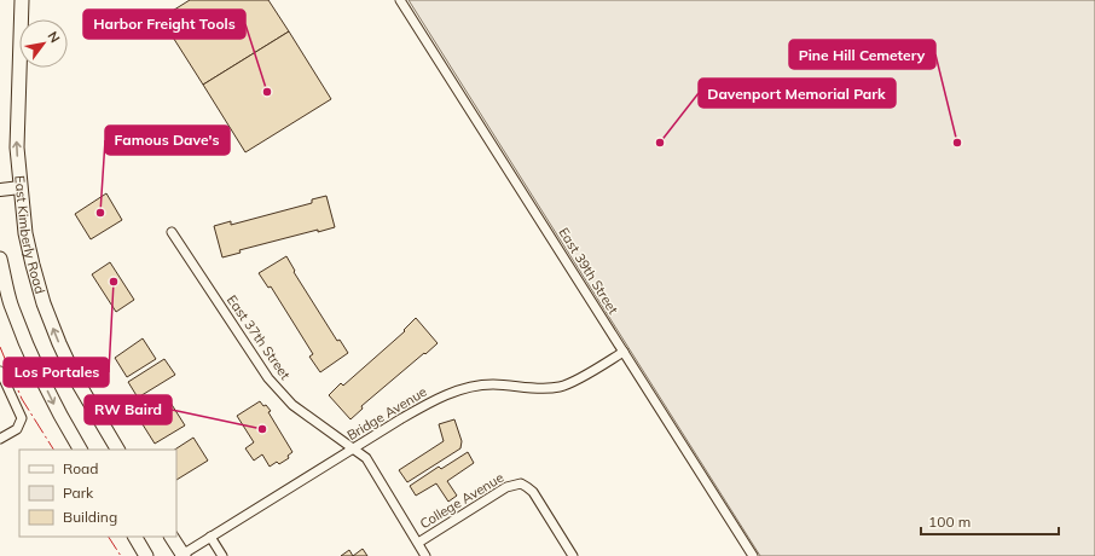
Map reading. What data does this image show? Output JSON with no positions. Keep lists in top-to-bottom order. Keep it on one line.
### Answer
{"streets":{"main road":["East Kimberly Road"],"street":["East 39th Street","East 37th Street","Bridge Avenue","College Avenue"]},"crossings":[["East 39th Street","Bridge Avenue"],["East 37th Street","Bridge Avenue"],["East 37th Street","College Avenue"]],"places":["Harbor Freight Tools","Davenport Memorial Park","Pine Hill Cemetery","Famous Dave's","Los Portales","RW Baird"],"legend":["Road","Park","Building"],"scale_bar":"100 m","north":"top right"}
